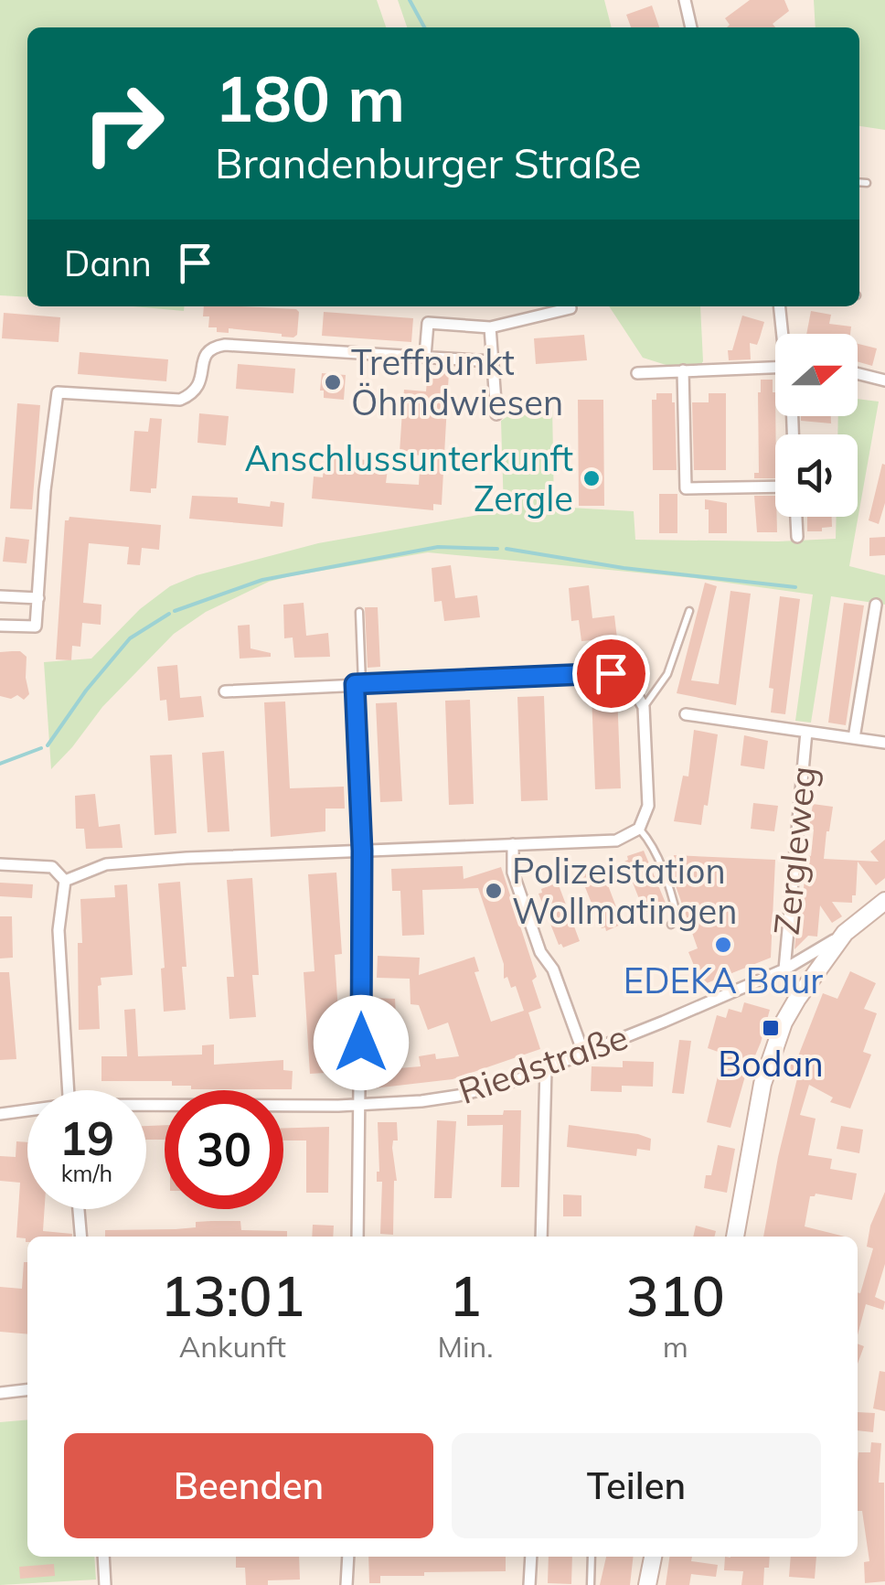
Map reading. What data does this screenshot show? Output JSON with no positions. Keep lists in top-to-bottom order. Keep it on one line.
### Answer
{"streets":{"street":["Zergleweg","Riedstraße"]},"crossings":[["Zergleweg","Riedstraße"]],"places":{"other":["Treffpunkt Öhmdwiesen","Anschlussunterkunft Zergle","Polizeistation Wollmatingen","EDEKA Baur"],"transit":["Bodan"]},"north":"right","page":{"turn":["180 m","Brandenburger Straße"],"then":"Dann","speed":"19 km/h","limit":"30","eta":["13:01","Ankunft","1","Min.","310","m"],"buttons":["Beenden","Teilen"]}}
